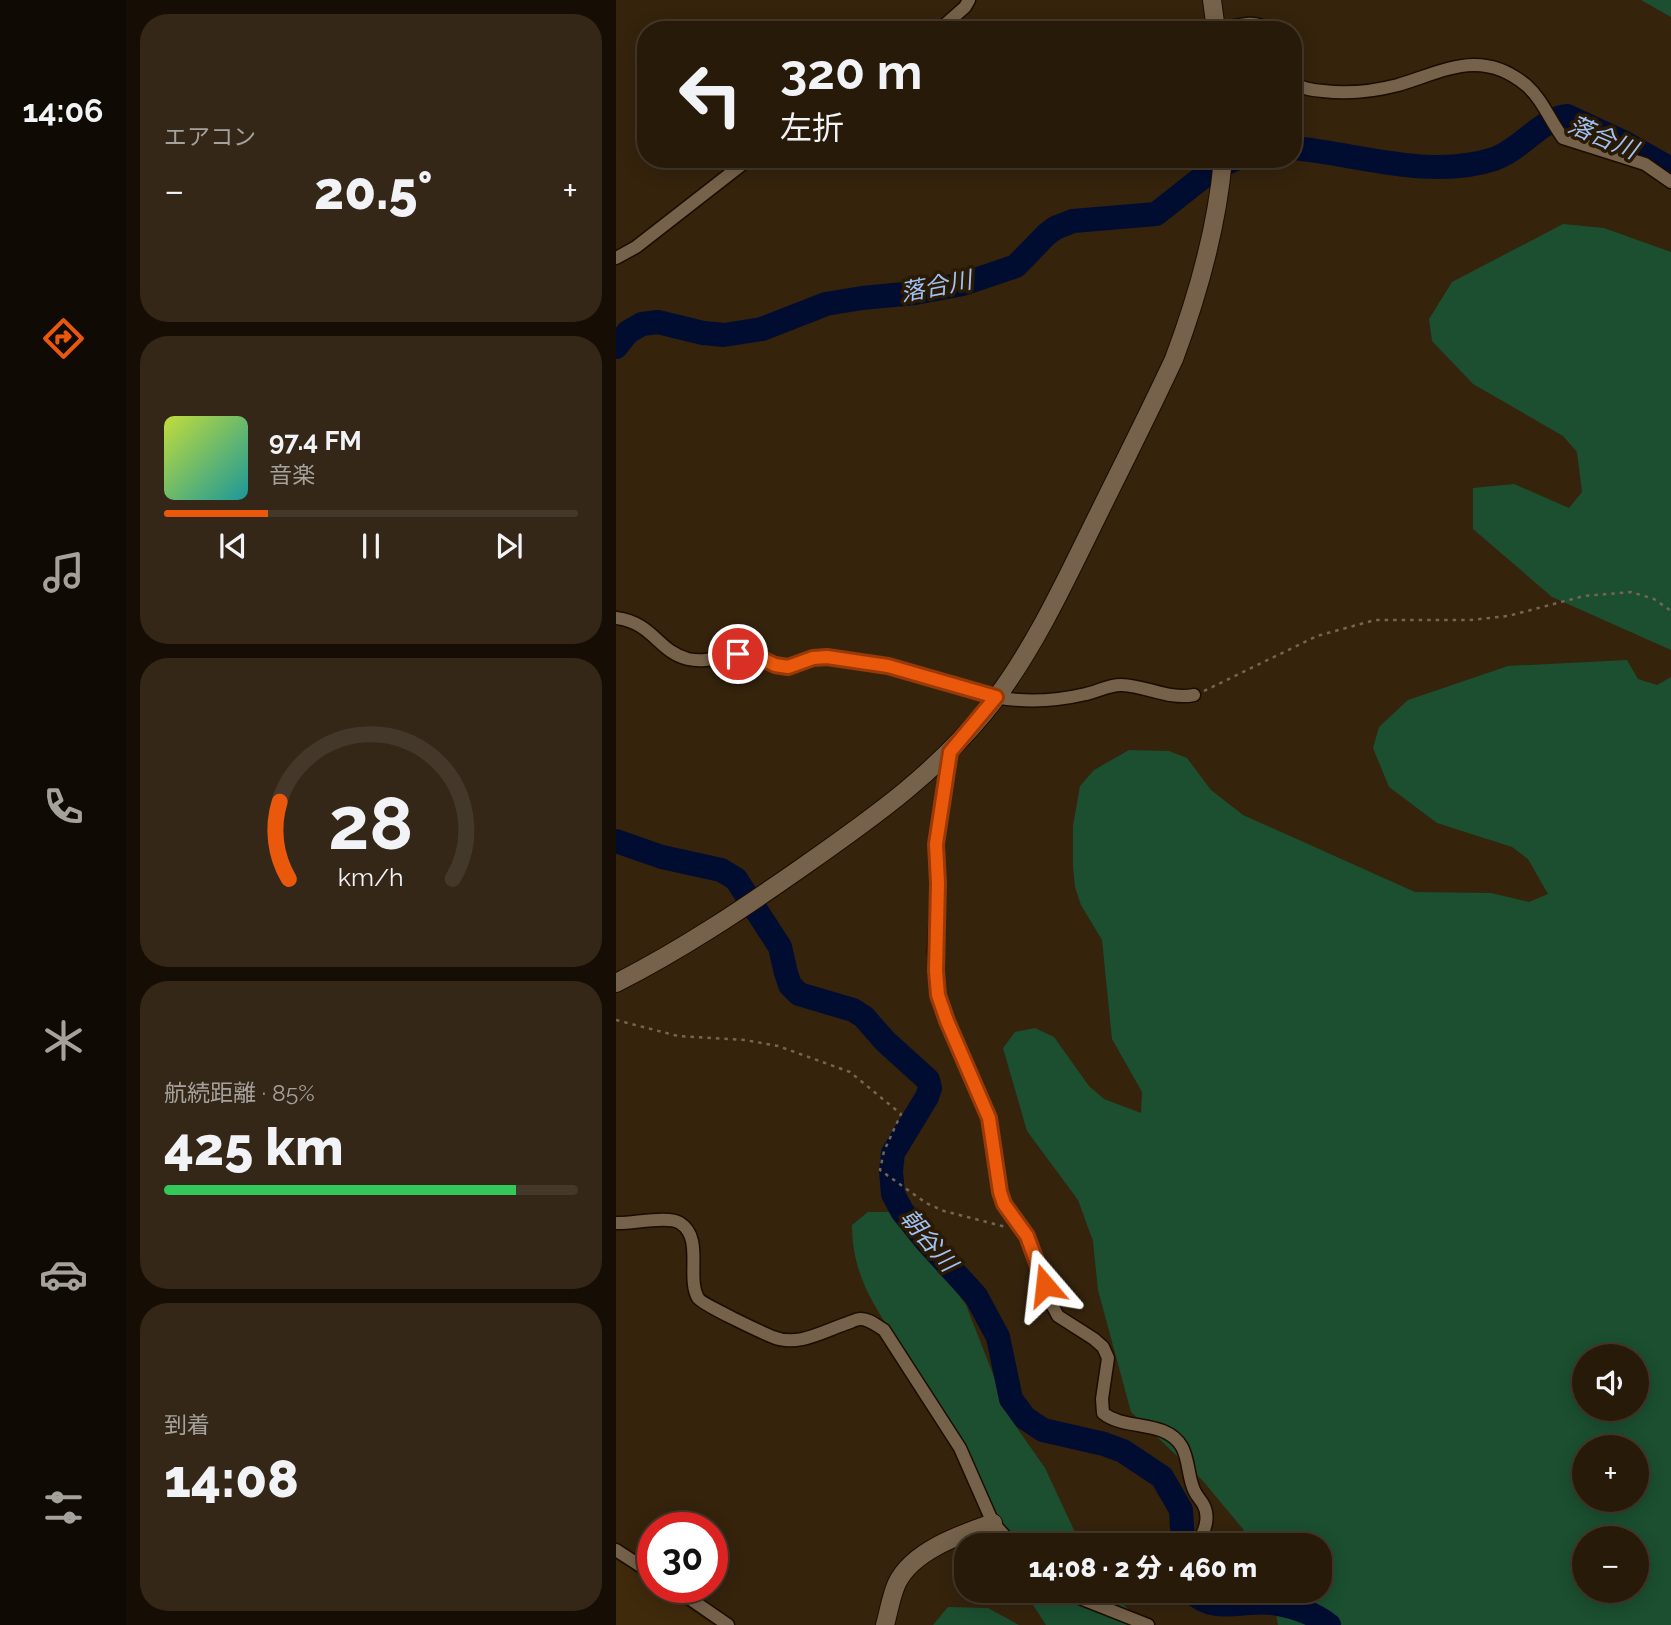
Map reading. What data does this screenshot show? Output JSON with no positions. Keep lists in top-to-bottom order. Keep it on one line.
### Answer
{"water":["落合川","朝谷川"],"page":{"tabs":"14:06","tile":["エアコン",["航続距離 · 85%","425 km"],["到着","14:08"]],"turn":["320 m","左折"],"heat":["−","20.5°","+"],"song":["97.4 FM","音楽"],"map_buttons":["+","−"],"limit":"30","trip":"14:08 · 2 分 · 460 m","gauge":["28","km/h"]}}
